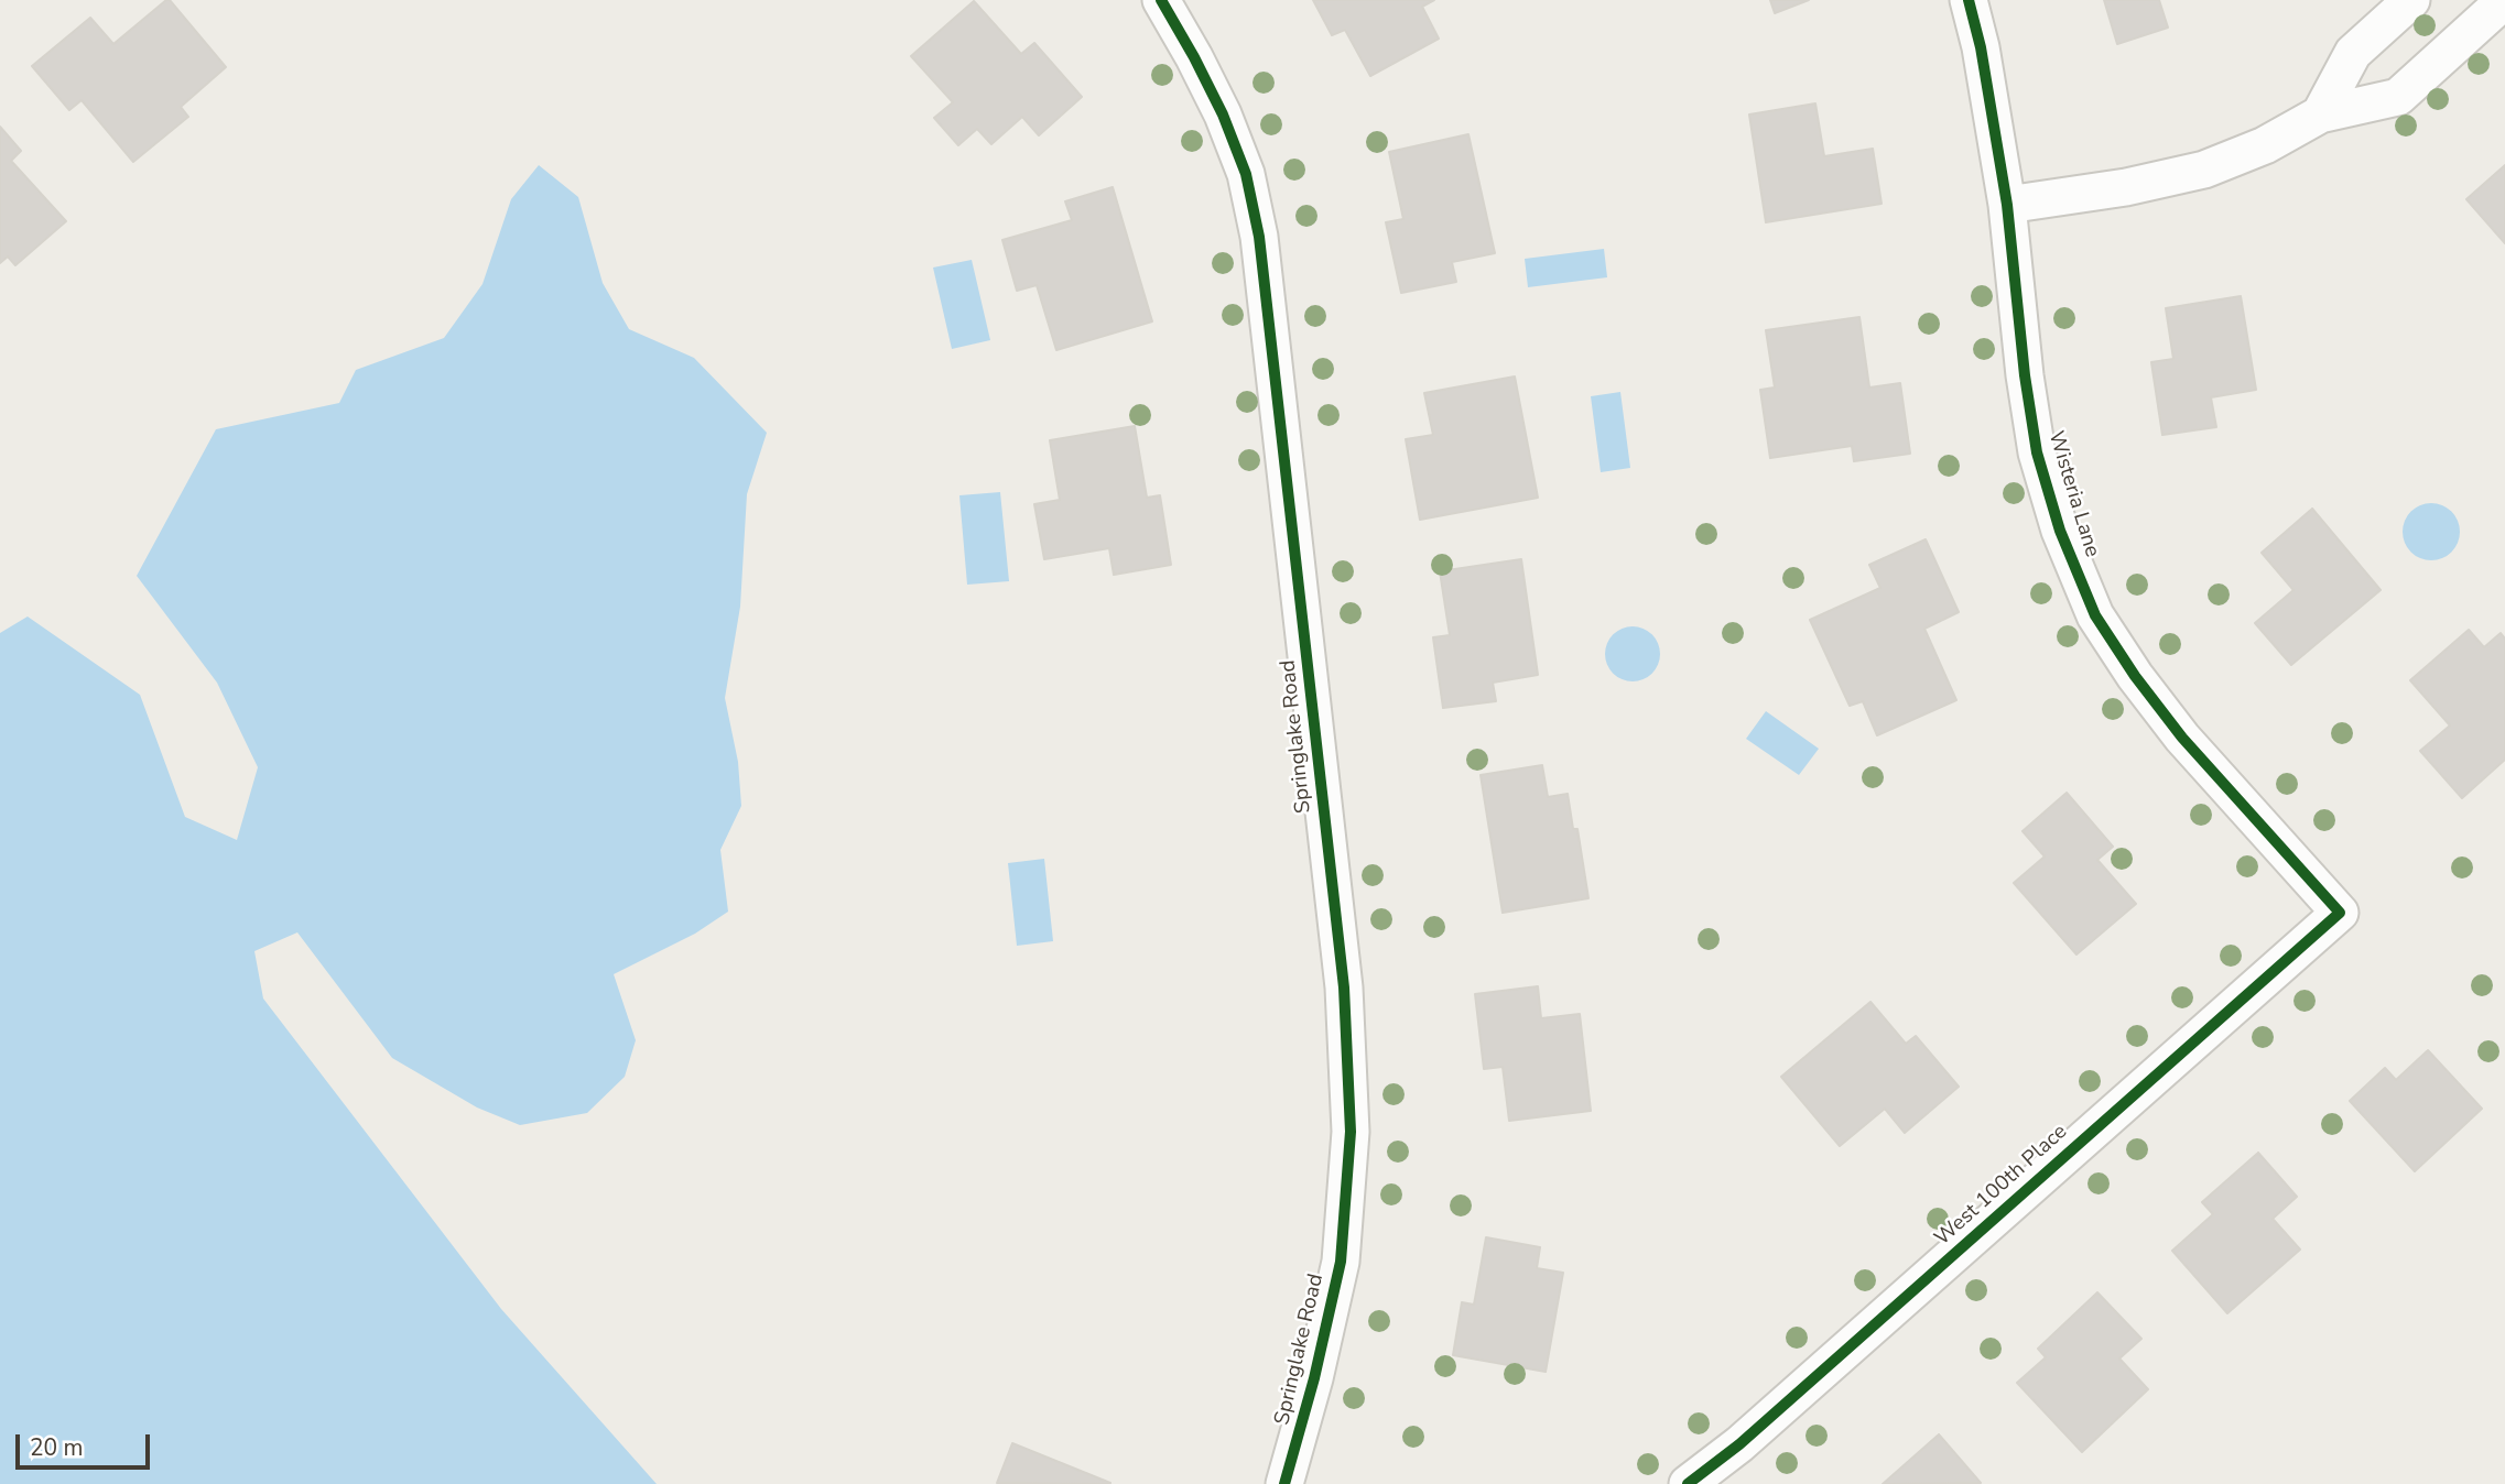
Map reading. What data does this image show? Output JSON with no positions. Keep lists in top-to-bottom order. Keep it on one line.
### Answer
{"streets":{"street":["Wisteria Lane","Springlake Road","West 100th Place"]},"crossings":[["Wisteria Lane","West 100th Place"]],"scale_bar":"20 m"}
